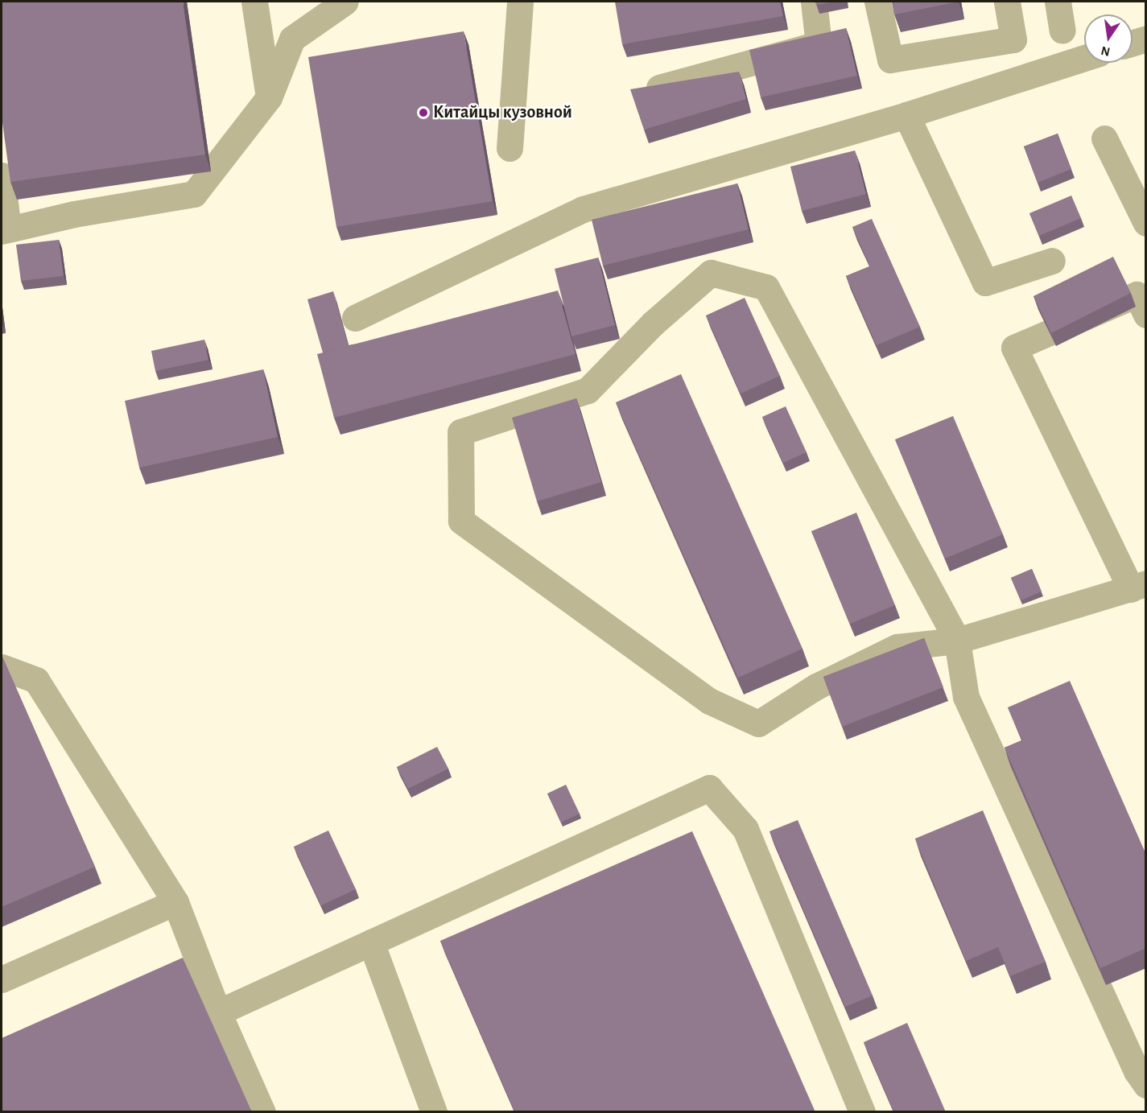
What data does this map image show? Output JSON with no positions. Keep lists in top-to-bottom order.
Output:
{
  "places": ["Китайцы кузовной"],
  "north": "bottom"
}
